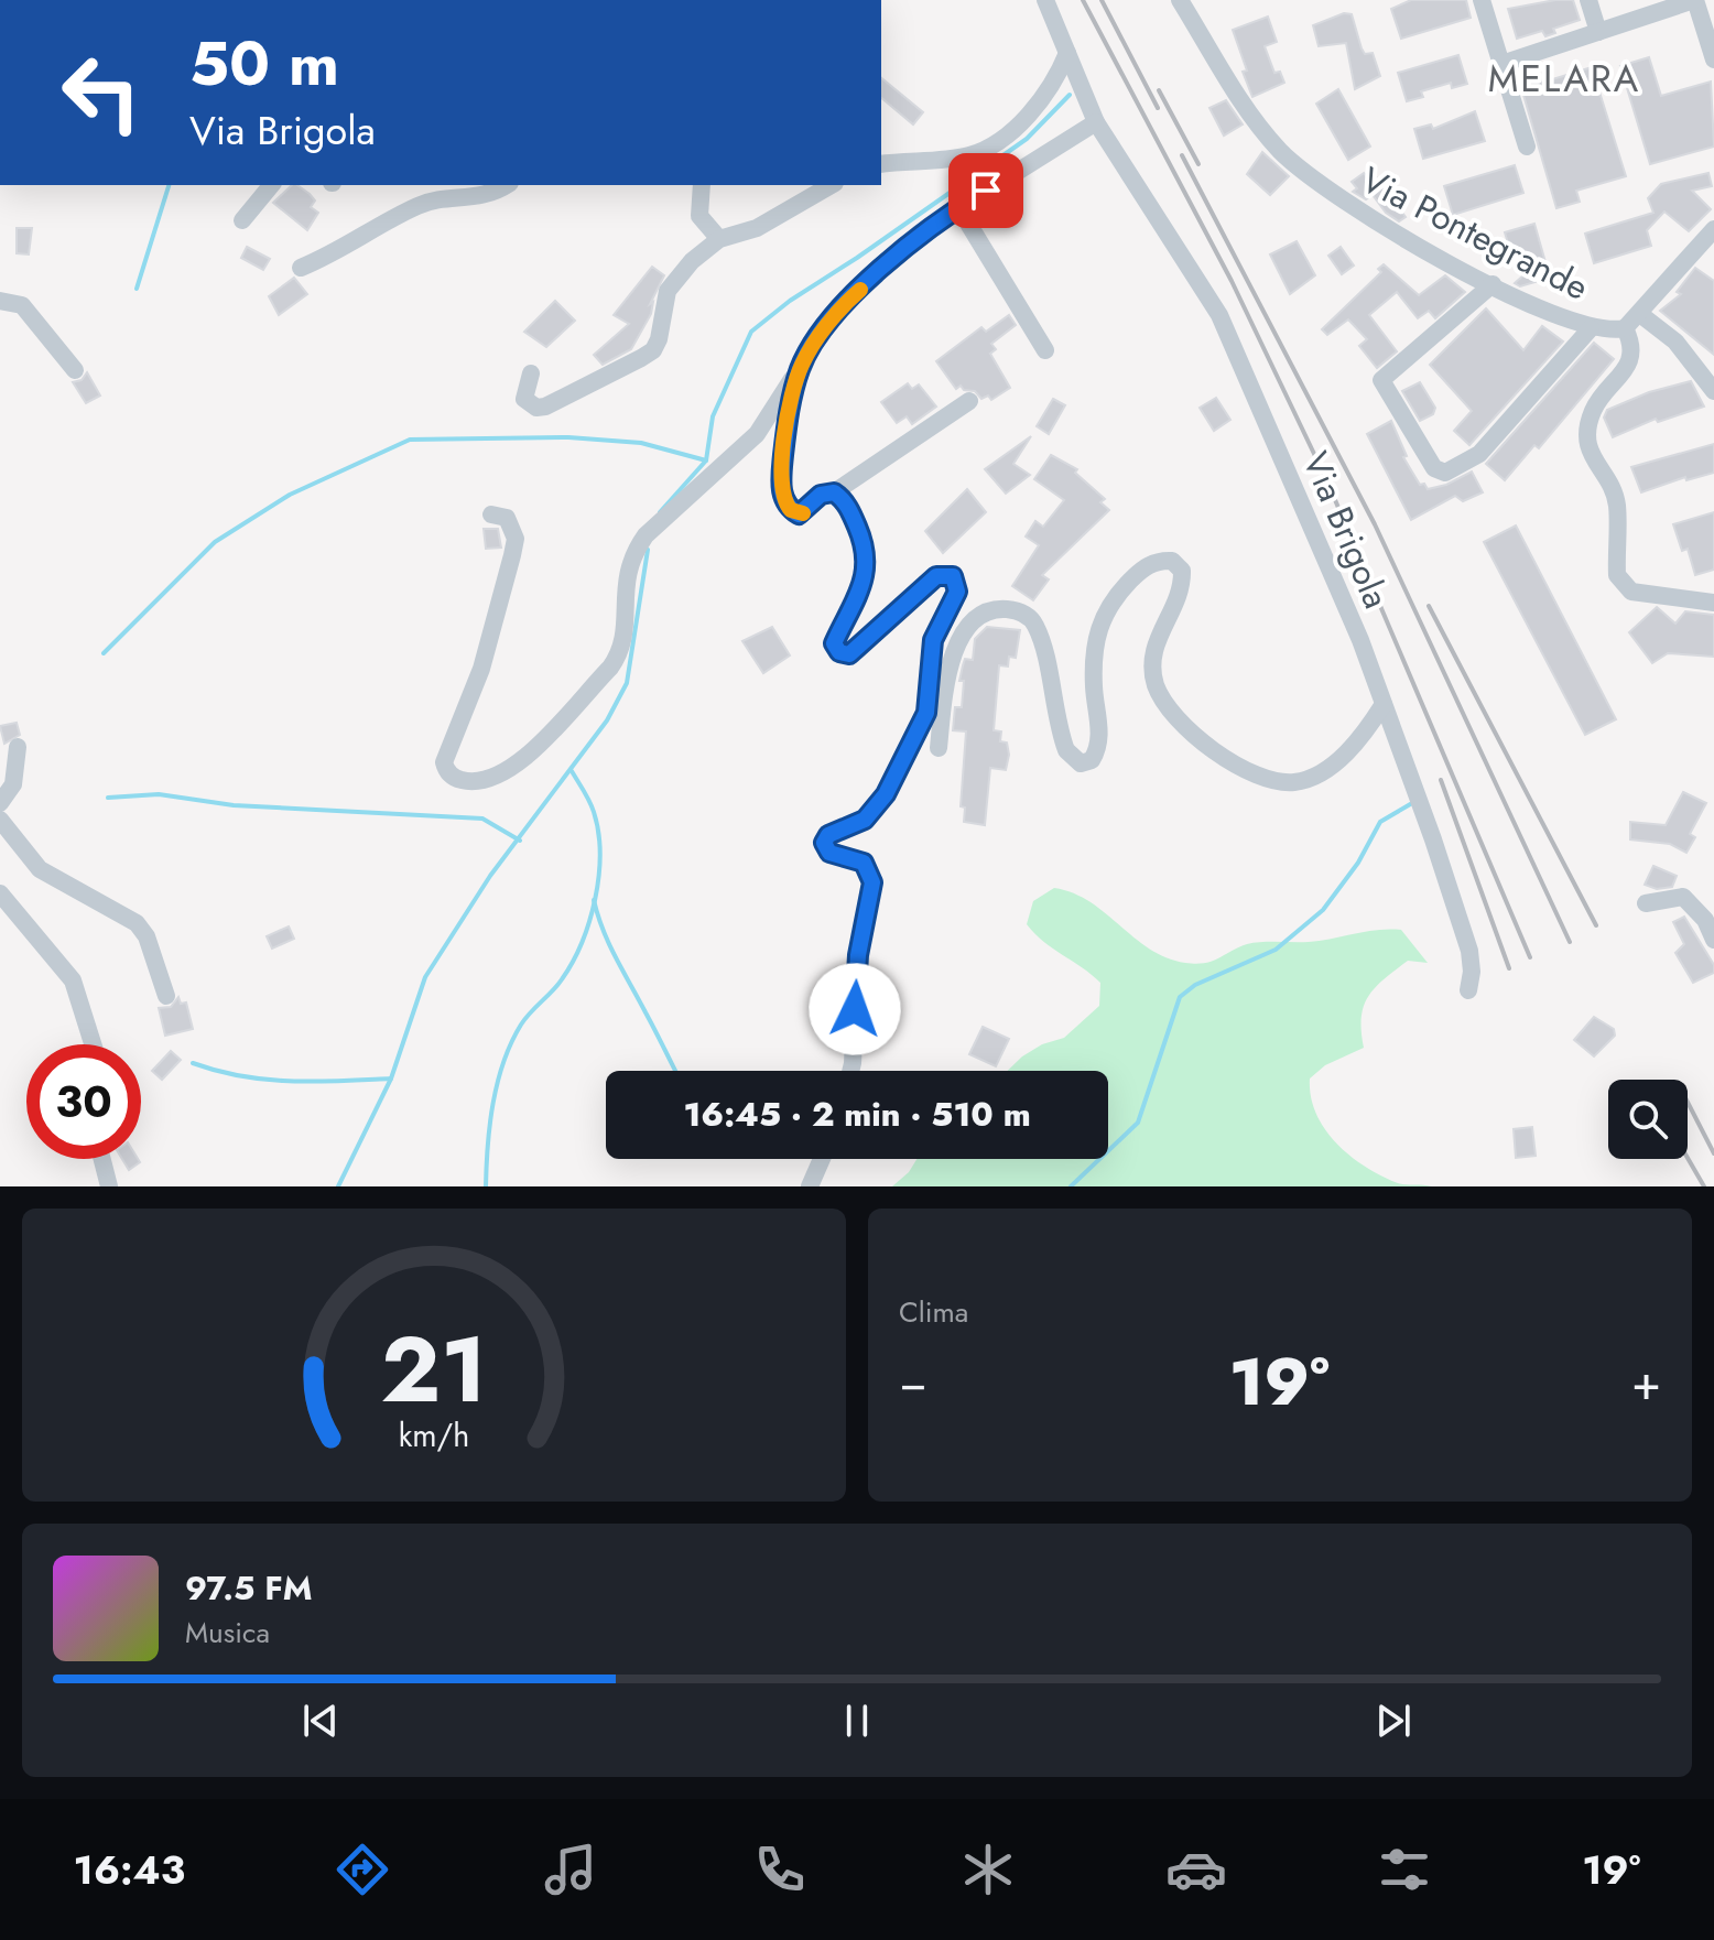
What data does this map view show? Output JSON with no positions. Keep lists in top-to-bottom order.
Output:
{
  "streets": {
    "street": ["Via Pontegrande", "Via Brigola"]
  },
  "districts": ["MELARA"],
  "page": {
    "turn": ["50 m", "Via Brigola"],
    "limit": "30",
    "trip": "16:45 · 2 min · 510 m",
    "tile": "Clima",
    "heat": ["−", "19°", "+"],
    "song": ["97.5 FM", "Musica"],
    "tabs": ["16:43", "19°"],
    "gauge": ["21", "km/h"]
  }
}
